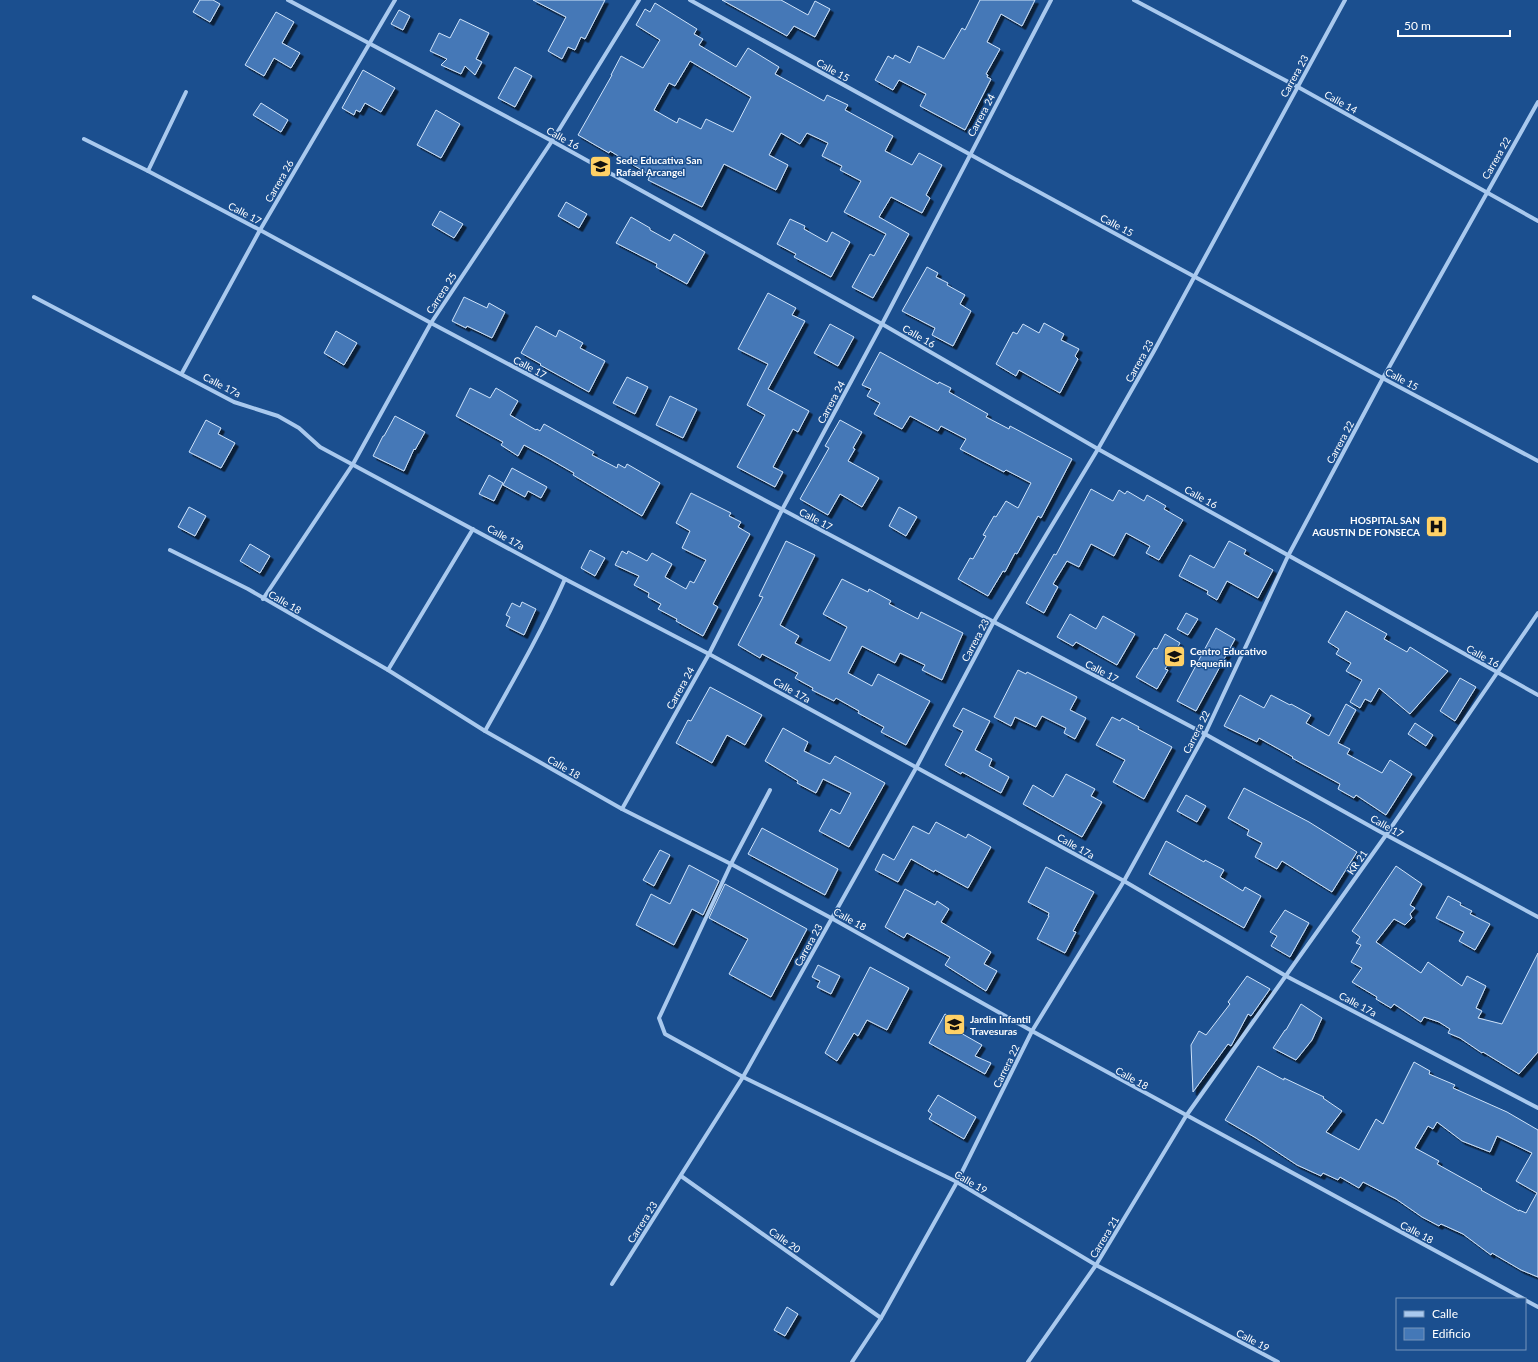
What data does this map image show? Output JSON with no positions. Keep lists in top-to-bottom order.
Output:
{
  "streets": {
    "street": [
      "Calle 15",
      "Carrera 23",
      "Calle 14",
      "Carrera 24",
      "Calle 16",
      "Carrera 22",
      "Carrera 26",
      "Calle 17",
      "Carrera 25",
      "Calle 17a",
      "Calle 18",
      "KR 21",
      "Calle 19",
      "Carrera 21",
      "Calle 20"
    ]
  },
  "crossings": [
    ["Calle 15", "Carrera 23"],
    ["Calle 15", "Carrera 24"],
    ["Calle 15", "Carrera 22"],
    ["Carrera 23", "Calle 14"],
    ["Carrera 23", "Calle 16"],
    ["Carrera 23", "Calle 17"],
    ["Carrera 23", "Calle 17a"],
    ["Carrera 23", "Calle 18"],
    ["Carrera 23", "Calle 19"],
    ["Carrera 23", "Calle 20"],
    ["Calle 14", "Carrera 22"],
    ["Carrera 24", "Calle 16"],
    ["Carrera 24", "Calle 17"],
    ["Carrera 24", "Calle 17a"],
    ["Carrera 24", "Calle 18"],
    ["Calle 16", "Carrera 22"],
    ["Calle 16", "Carrera 26"],
    ["Calle 16", "Carrera 25"],
    ["Calle 16", "KR 21"],
    ["Carrera 22", "Calle 17"],
    ["Carrera 22", "Calle 17a"],
    ["Carrera 22", "Calle 18"],
    ["Carrera 22", "Calle 19"],
    ["Carrera 22", "Calle 20"],
    ["Carrera 26", "Calle 17"],
    ["Carrera 26", "Calle 17a"],
    ["Calle 17", "Carrera 25"],
    ["Calle 17", "KR 21"],
    ["Carrera 25", "Calle 17a"],
    ["Carrera 25", "Calle 18"],
    ["Calle 17a", "KR 21"],
    ["Calle 18", "KR 21"],
    ["Calle 18", "Calle 19"],
    ["Calle 18", "Carrera 21"],
    ["KR 21", "Carrera 21"],
    ["Calle 19", "Carrera 21"]
  ],
  "places": {
    "school or university": ["Sede Educativa San Rafael Arcangel", "Centro Educativo Pequeñin", "Jardin Infantil Travesuras"],
    "hospital": ["HOSPITAL SAN AGUSTIN DE FONSECA"]
  },
  "legend": ["Calle", "Edificio"],
  "scale_bar": "50 m"
}
